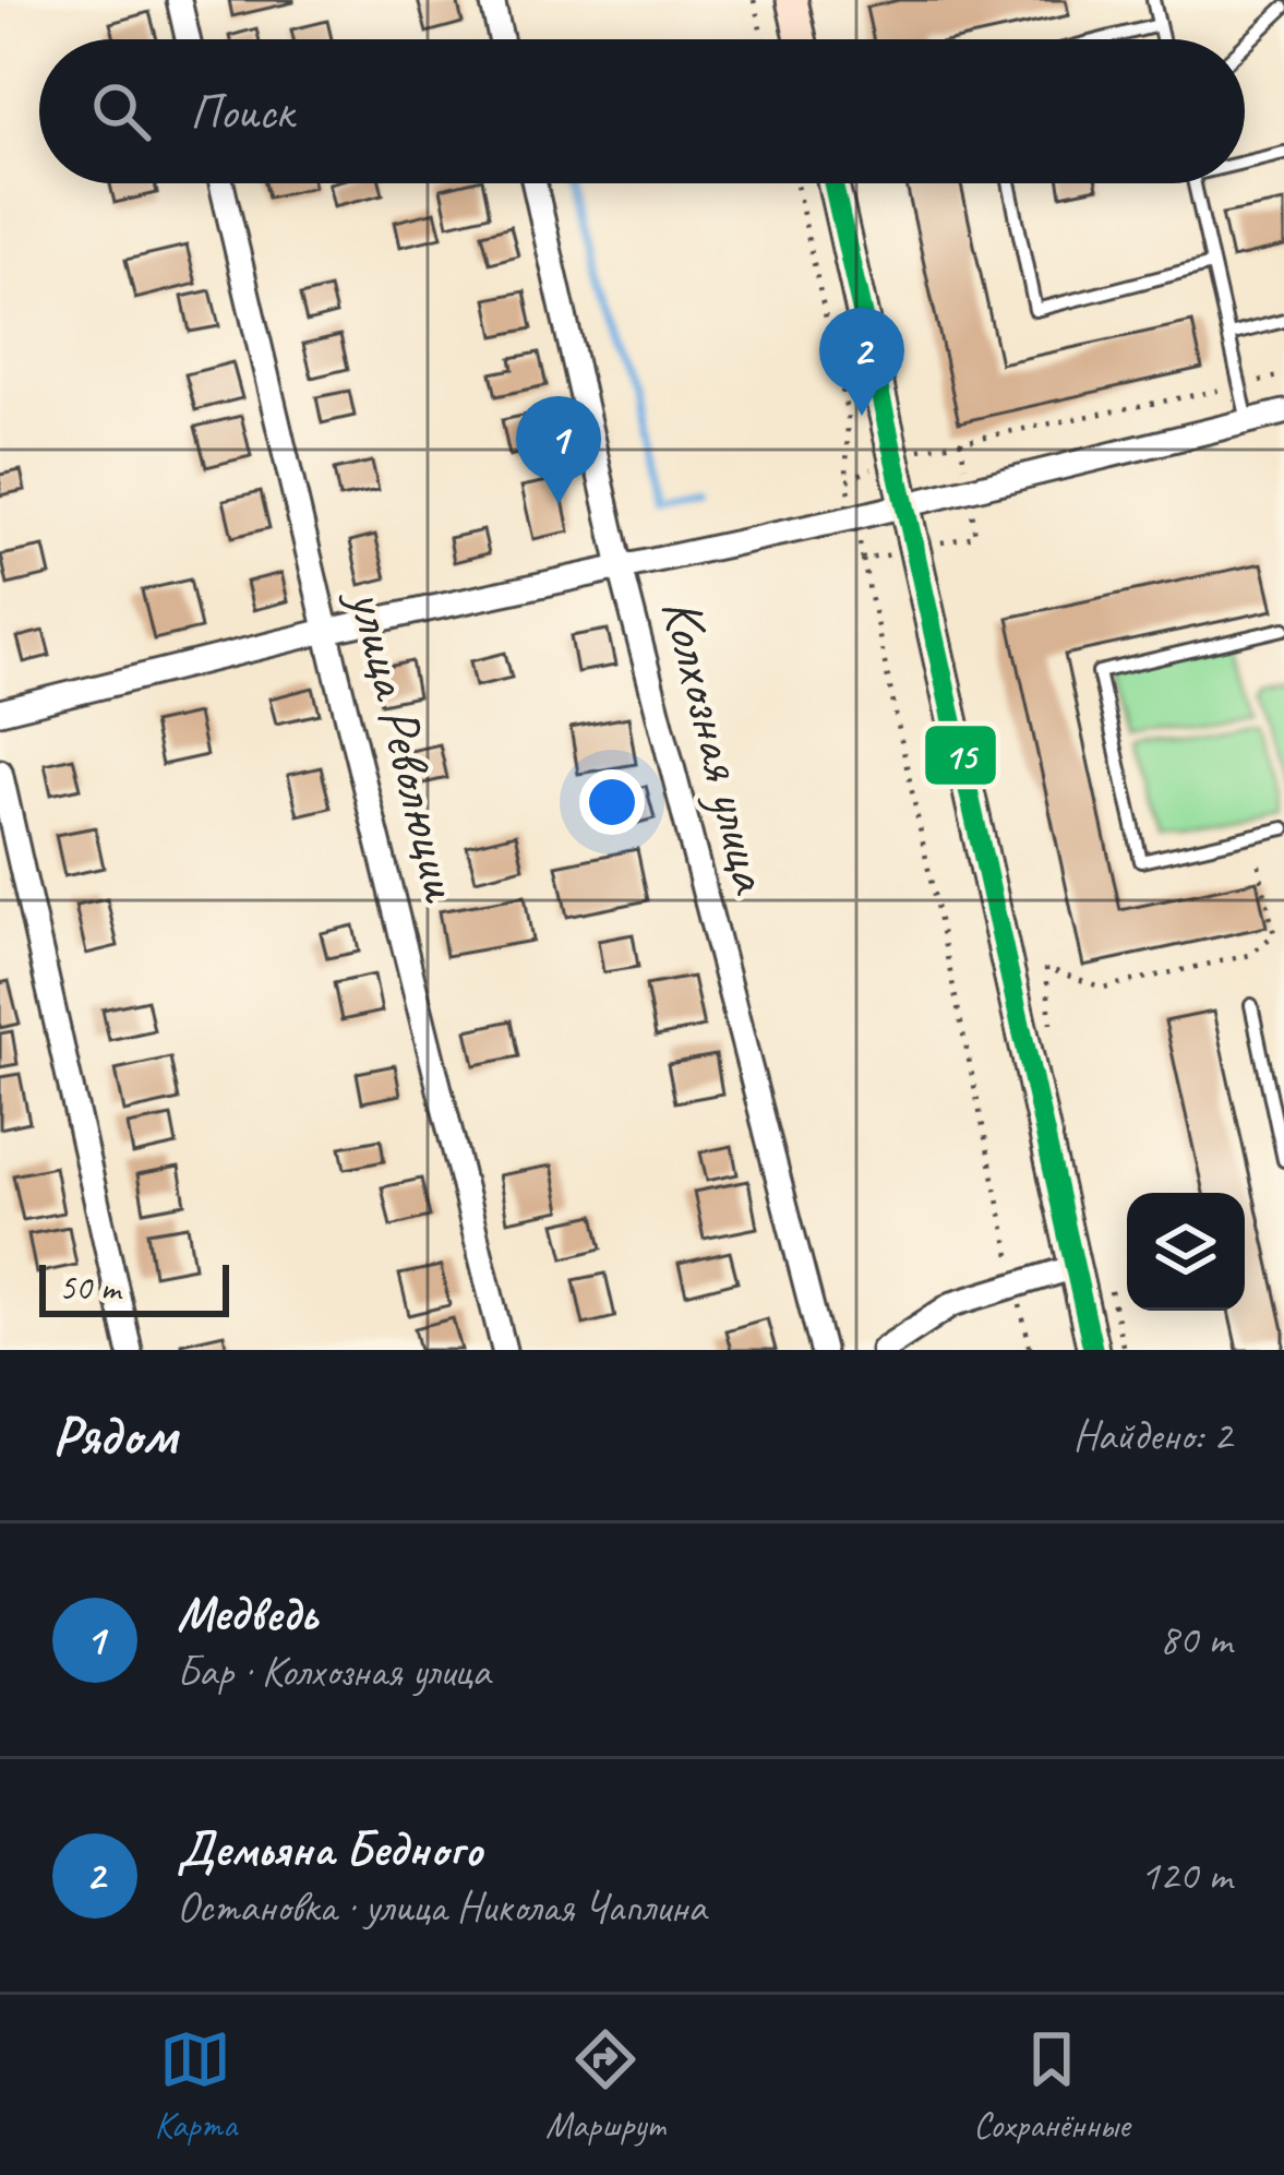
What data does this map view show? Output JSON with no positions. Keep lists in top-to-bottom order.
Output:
{
  "streets": {
    "street": ["улица Революции", "Колхозная улица"]
  },
  "lines": ["transit line 15"],
  "scale_bar": "50 m",
  "page": {
    "search": "Поиск",
    "pins": ["2", "1"],
    "scale": "50 m",
    "heading": ["Рядом", "Найдено: 2"],
    "list": [
      {
        "mark": "1",
        "name": "Медведь",
        "note": "Бар · Колхозная улица",
        "value": "80 m"
      },
      {
        "mark": "2",
        "name": "Демьяна Бедного",
        "note": "Остановка · улица Николая Чаплина",
        "value": "120 m"
      }
    ],
    "nav": ["Карта", "Маршрут", "Сохранённые"]
  }
}
